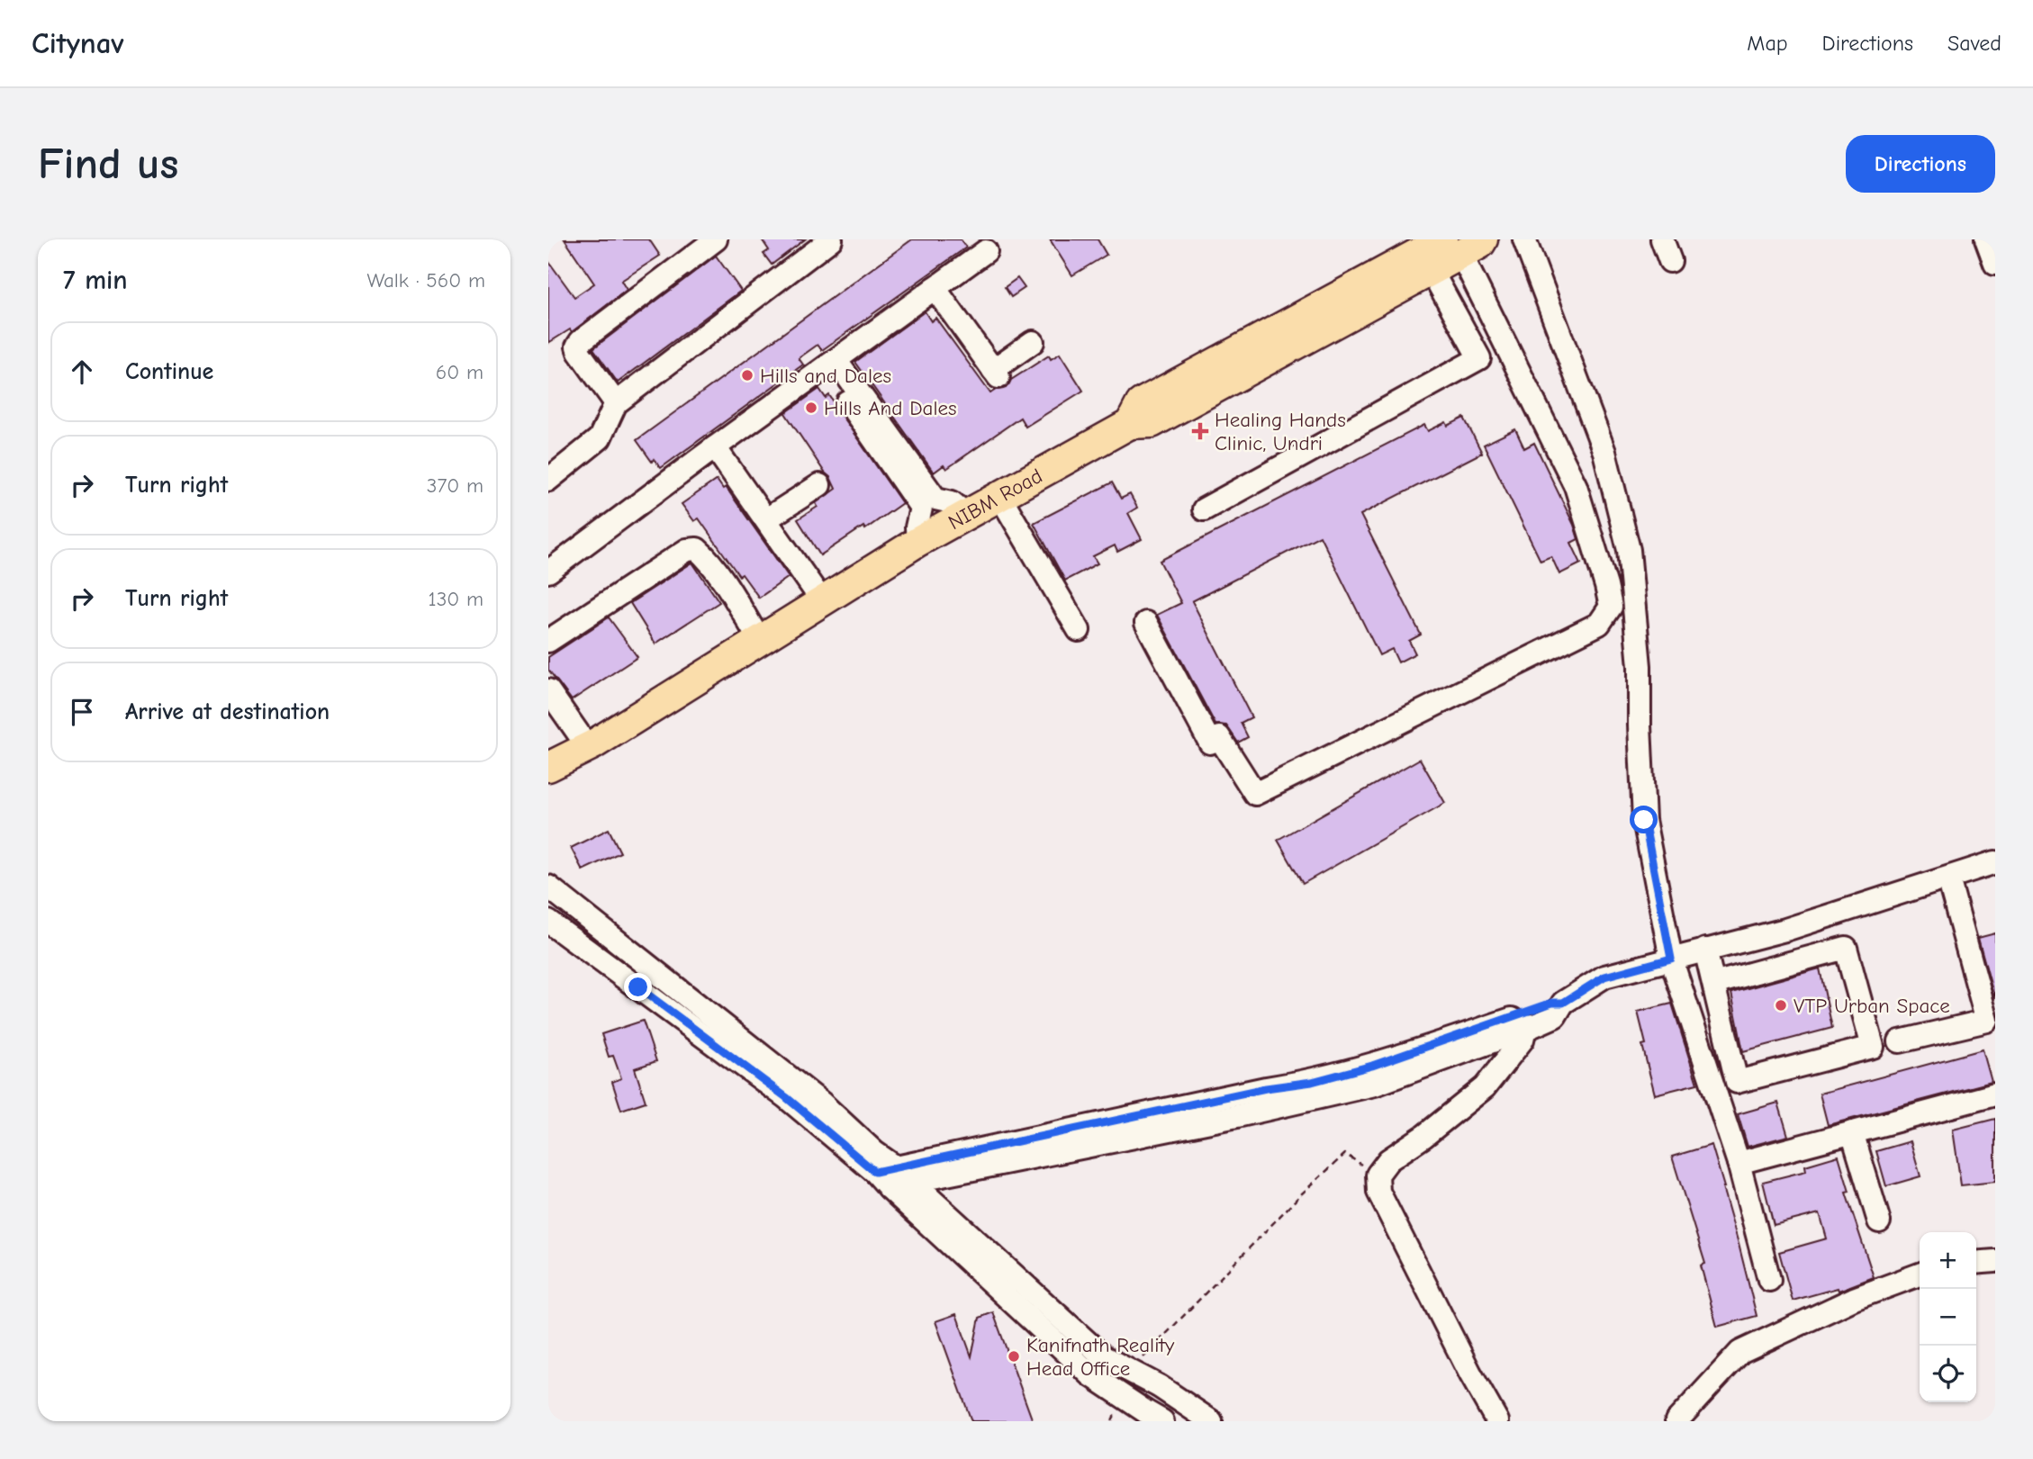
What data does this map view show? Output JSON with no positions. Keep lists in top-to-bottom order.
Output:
{
  "streets": {
    "main road": ["NIBM Road"]
  },
  "places": {
    "other": [
      "Hills and Dales",
      "Hills And Dales",
      "VTP Urban Space",
      "Kanifnath Reality Head Office"
    ],
    "health": ["Healing Hands Clinic, Undri"]
  },
  "page": {
    "header": "Citynav",
    "nav": ["Map", "Directions", "Saved"],
    "buttons": "Directions",
    "title": "Find us",
    "heading": ["7 min", "Walk · 560 m"],
    "list": [
      ["Continue", "60 m"],
      ["Turn right", "370 m"],
      ["Turn right", "130 m"],
      "Arrive at destination"
    ],
    "map_buttons": ["+", "−"]
  }
}
